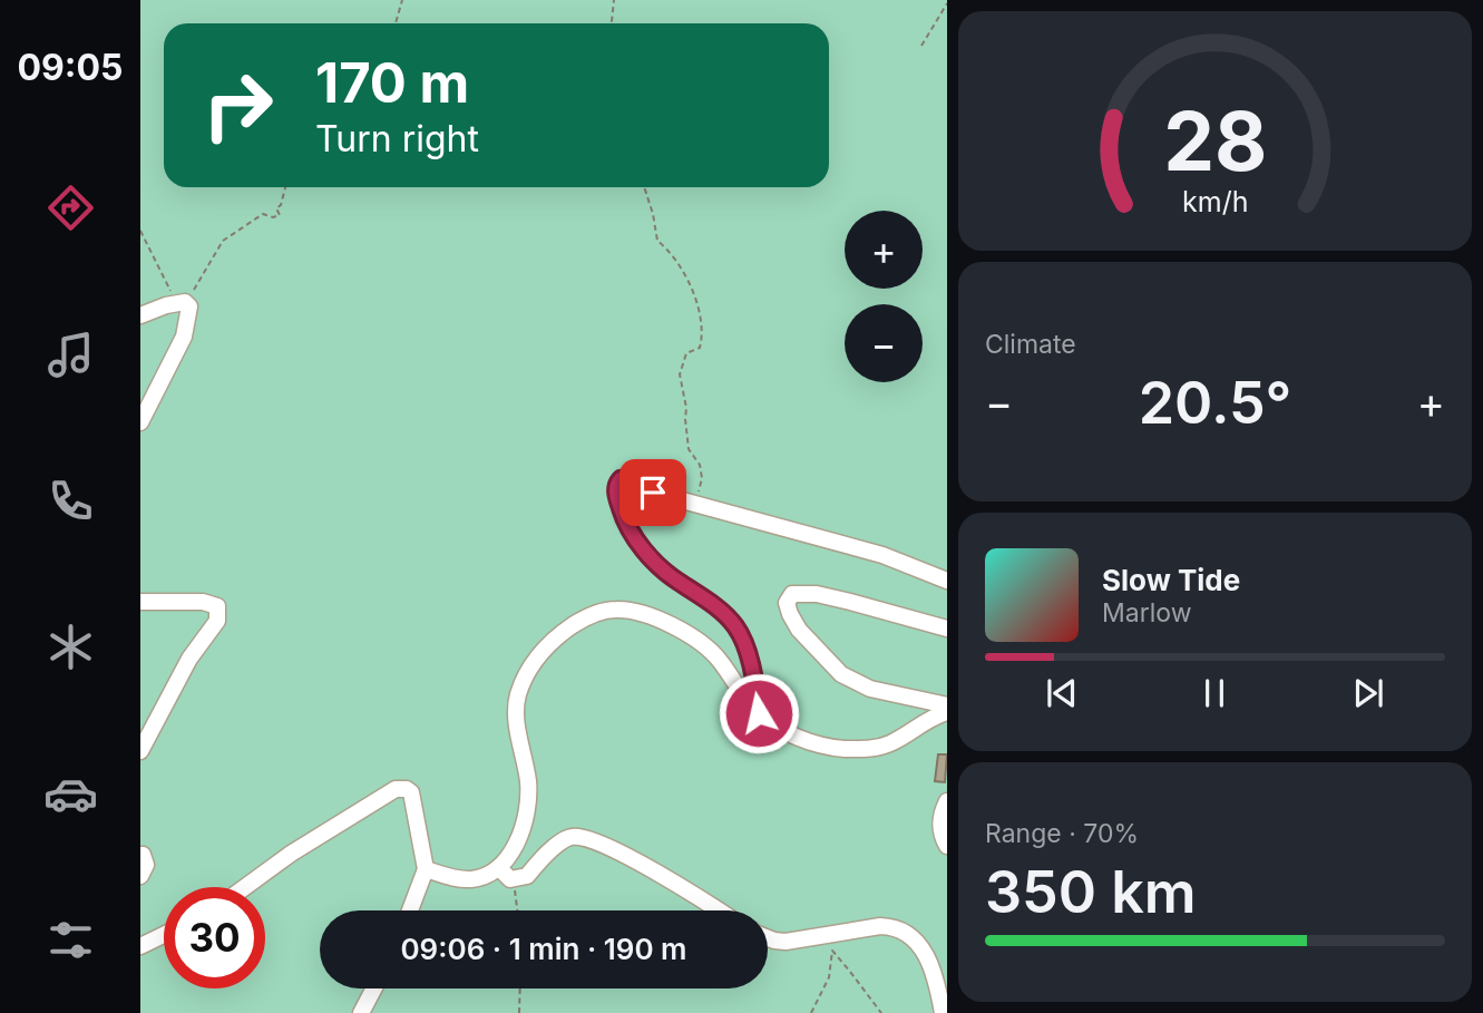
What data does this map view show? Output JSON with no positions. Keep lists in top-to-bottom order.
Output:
{
  "page": {
    "tabs": "09:05",
    "turn": ["170 m", "Turn right"],
    "map_buttons": ["+", "−"],
    "tile": [
      "Climate",
      ["Range · 70%", "350 km"]
    ],
    "heat": ["−", "20.5°", "+"],
    "song": ["Slow Tide", "Marlow"],
    "limit": "30",
    "trip": "09:06 · 1 min · 190 m",
    "gauge": ["28", "km/h"]
  }
}
